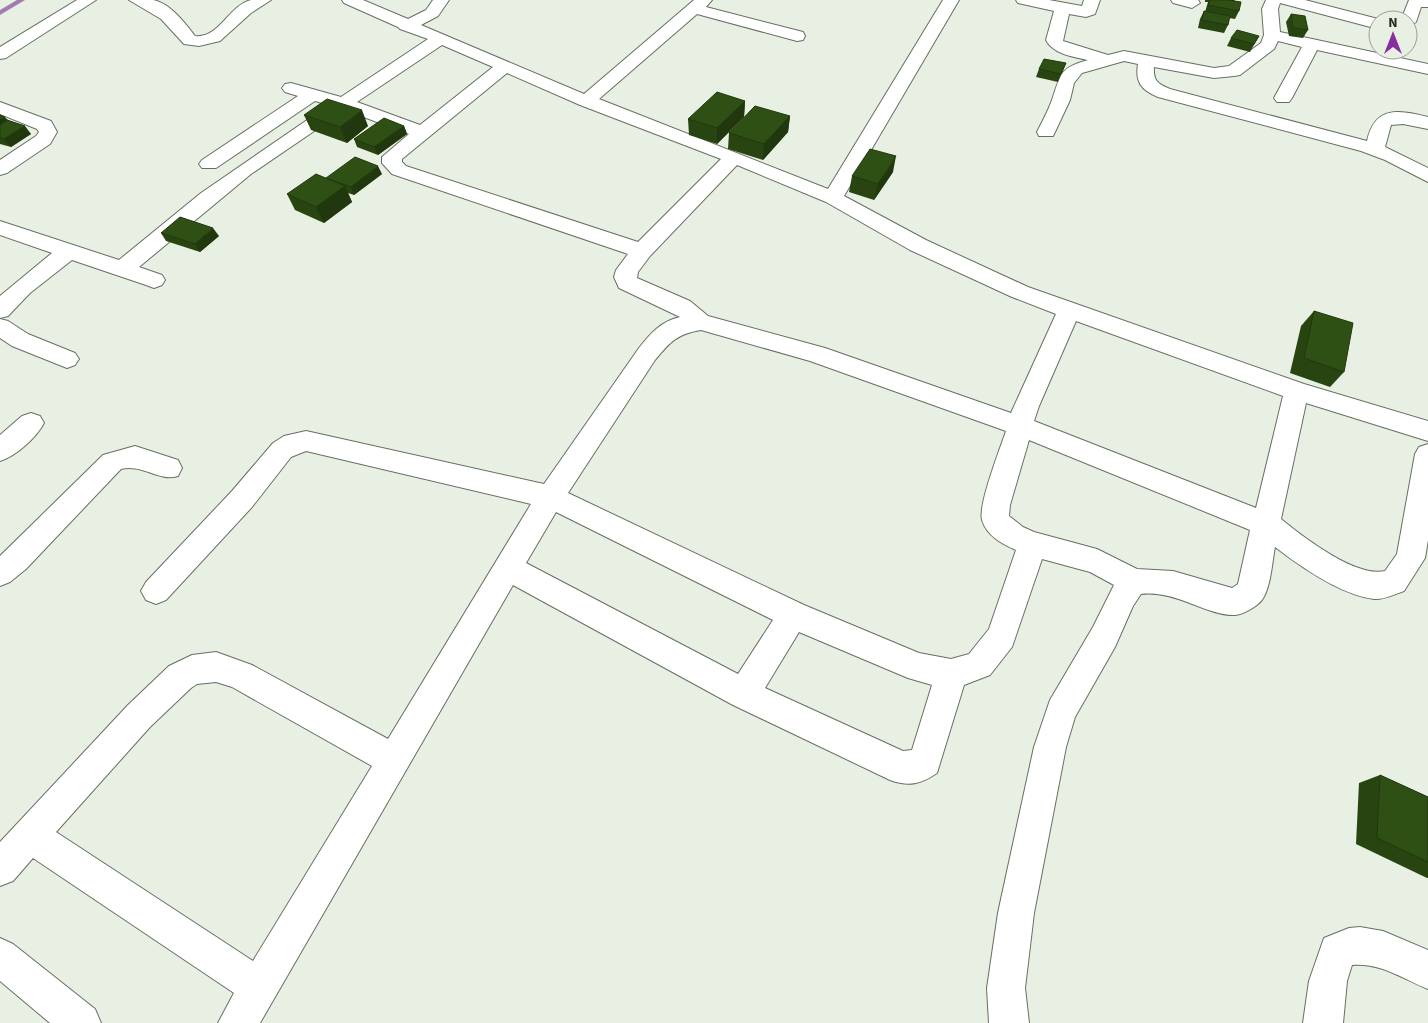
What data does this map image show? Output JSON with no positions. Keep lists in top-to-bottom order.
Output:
{
  "north": "top"
}
